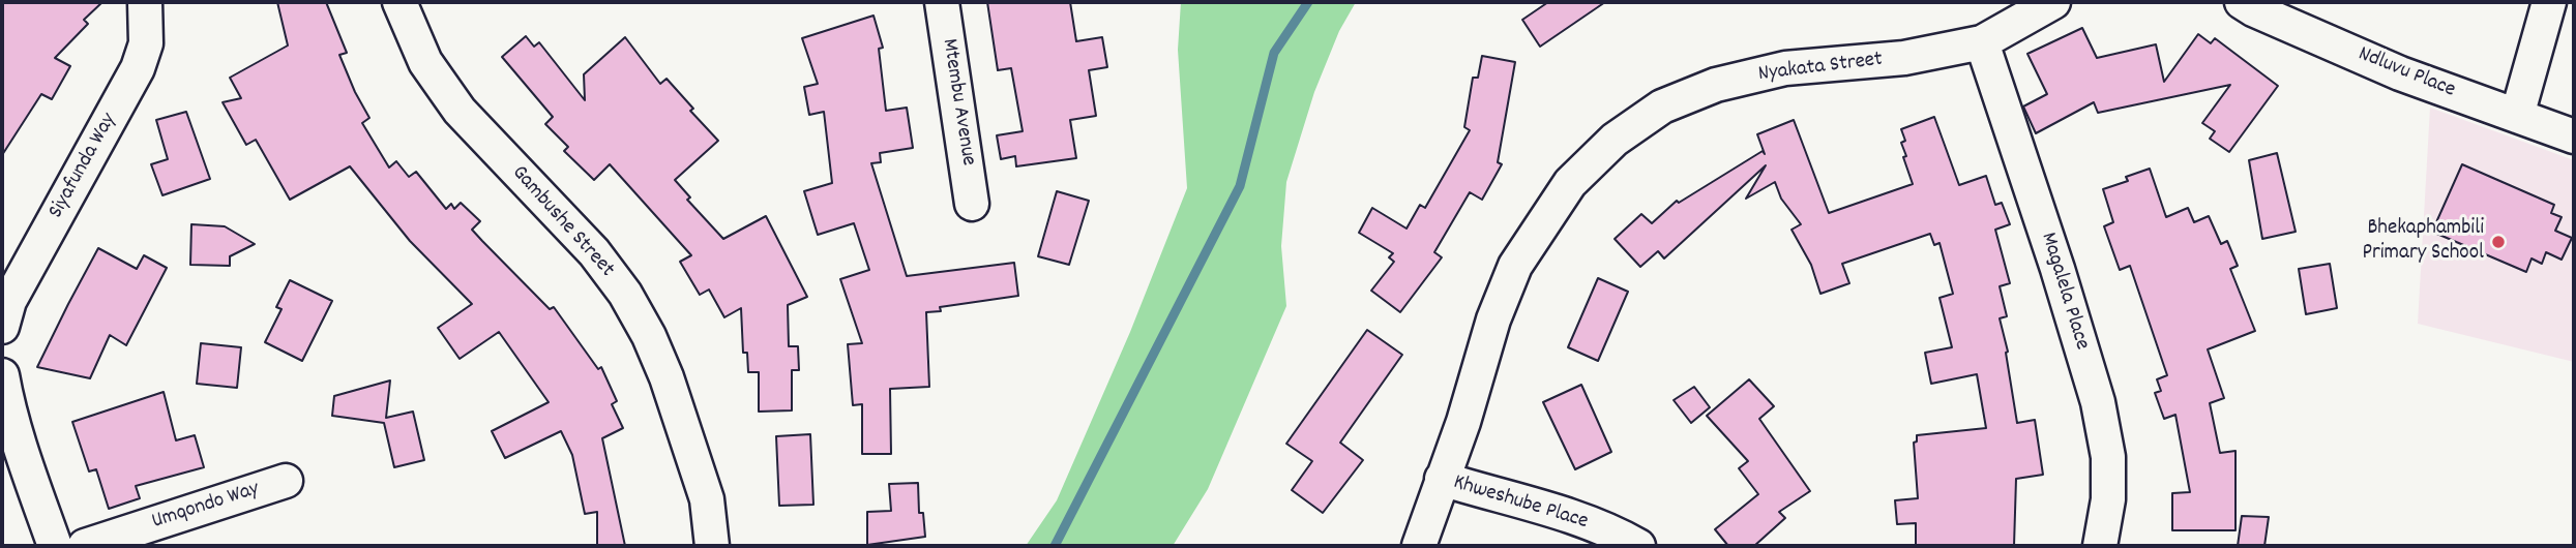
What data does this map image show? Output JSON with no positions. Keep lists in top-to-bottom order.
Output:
{
  "streets": {
    "street": [
      "Nyakata Street",
      "Ndluvu Place",
      "Mtembu Avenue",
      "Siyafunda Way",
      "Gambushe Street",
      "Magalela Place",
      "Khweshube Place",
      "Umqondo Way"
    ]
  },
  "crossings": [
    ["Nyakata Street", "Magalela Place"],
    ["Nyakata Street", "Khweshube Place"]
  ],
  "places": ["Bhekaphambili Primary School"]
}
